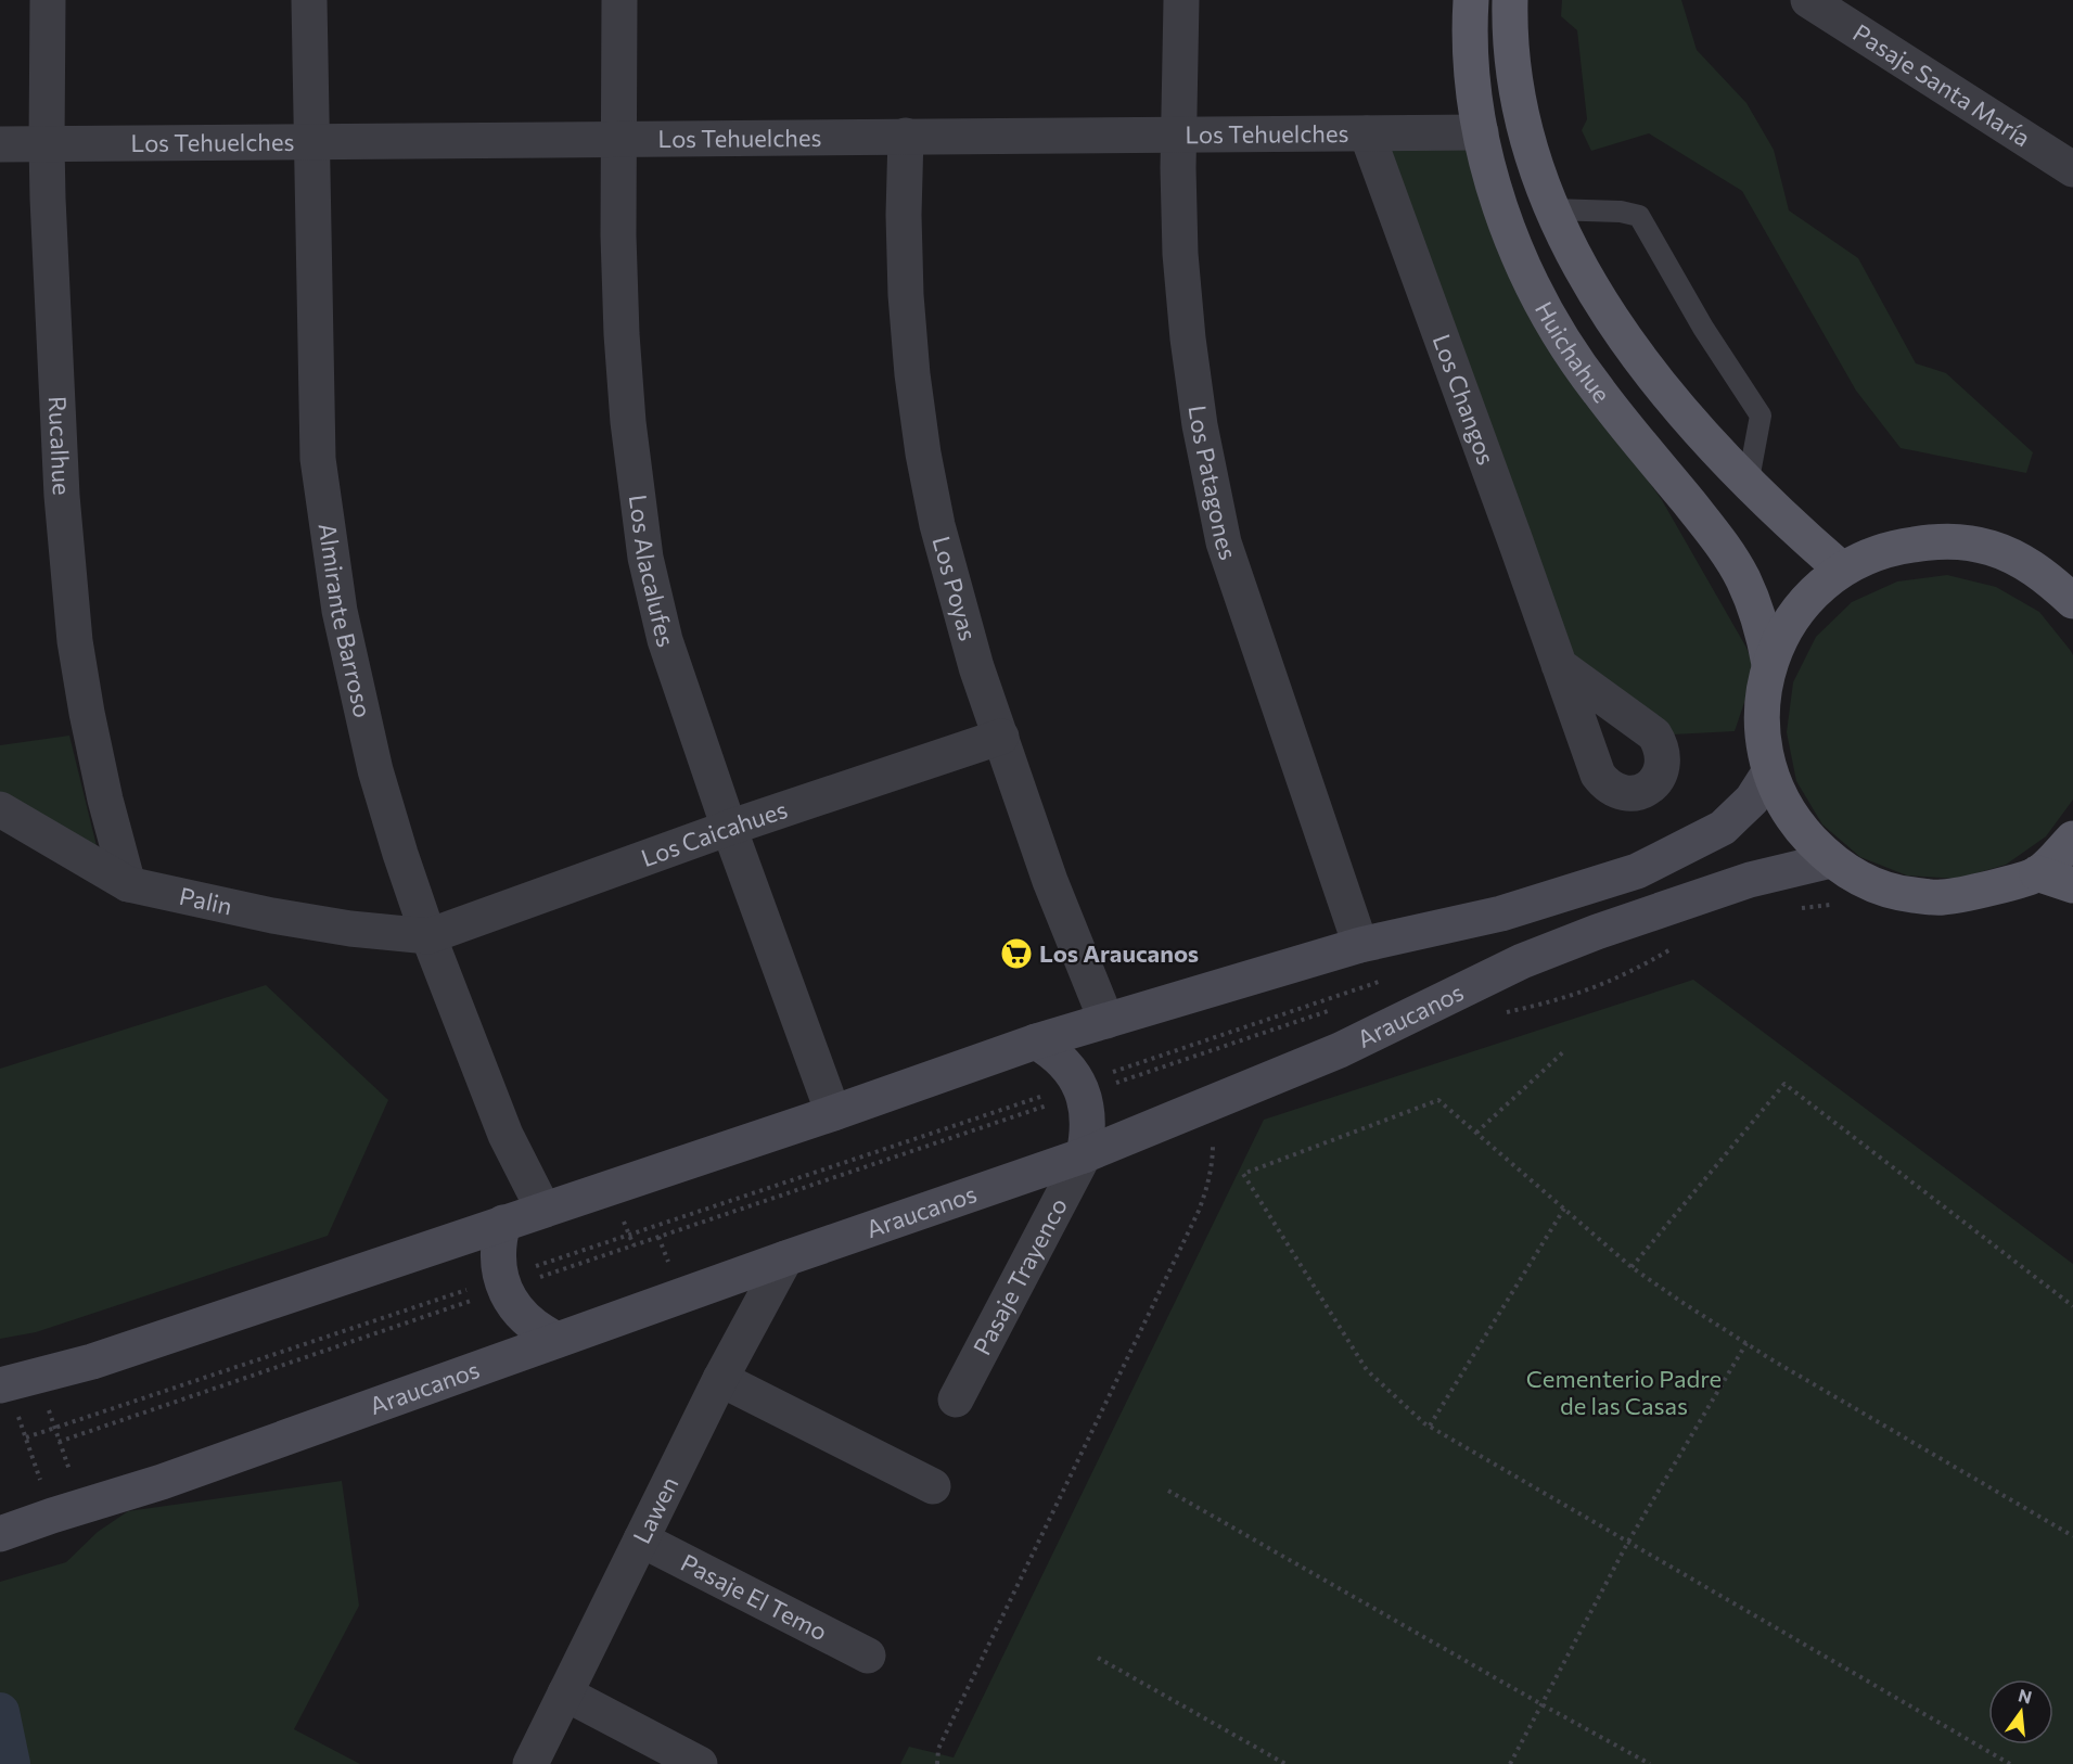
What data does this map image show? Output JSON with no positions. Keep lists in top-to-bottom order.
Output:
{
  "streets": {
    "main road": ["Huichahue", "Araucanos"],
    "street": [
      "Pasaje Santa María",
      "Los Tehuelches",
      "Los Changos",
      "Rucalhue",
      "Los Patagones",
      "Los Alacalufes",
      "Los Poyas",
      "Almirante Barroso",
      "Los Caicahues",
      "Palin",
      "Pasaje Trayenco",
      "Lawen",
      "Pasaje El Temo"
    ]
  },
  "crossings": [
    ["Los Tehuelches", "Huichahue"],
    ["Los Tehuelches", "Los Changos"],
    ["Los Tehuelches", "Rucalhue"],
    ["Los Tehuelches", "Los Patagones"],
    ["Los Tehuelches", "Los Alacalufes"],
    ["Los Tehuelches", "Los Poyas"],
    ["Los Tehuelches", "Almirante Barroso"],
    ["Rucalhue", "Palin"],
    ["Los Alacalufes", "Los Caicahues"],
    ["Los Poyas", "Los Caicahues"],
    ["Almirante Barroso", "Los Caicahues"],
    ["Almirante Barroso", "Palin"],
    ["Los Caicahues", "Palin"],
    ["Araucanos", "Pasaje Trayenco"],
    ["Araucanos", "Lawen"],
    ["Lawen", "Pasaje El Temo"]
  ],
  "parks": ["Cementerio Padre de las Casas"],
  "places": {
    "supermarket": ["Los Araucanos"]
  },
  "north": "top"
}
